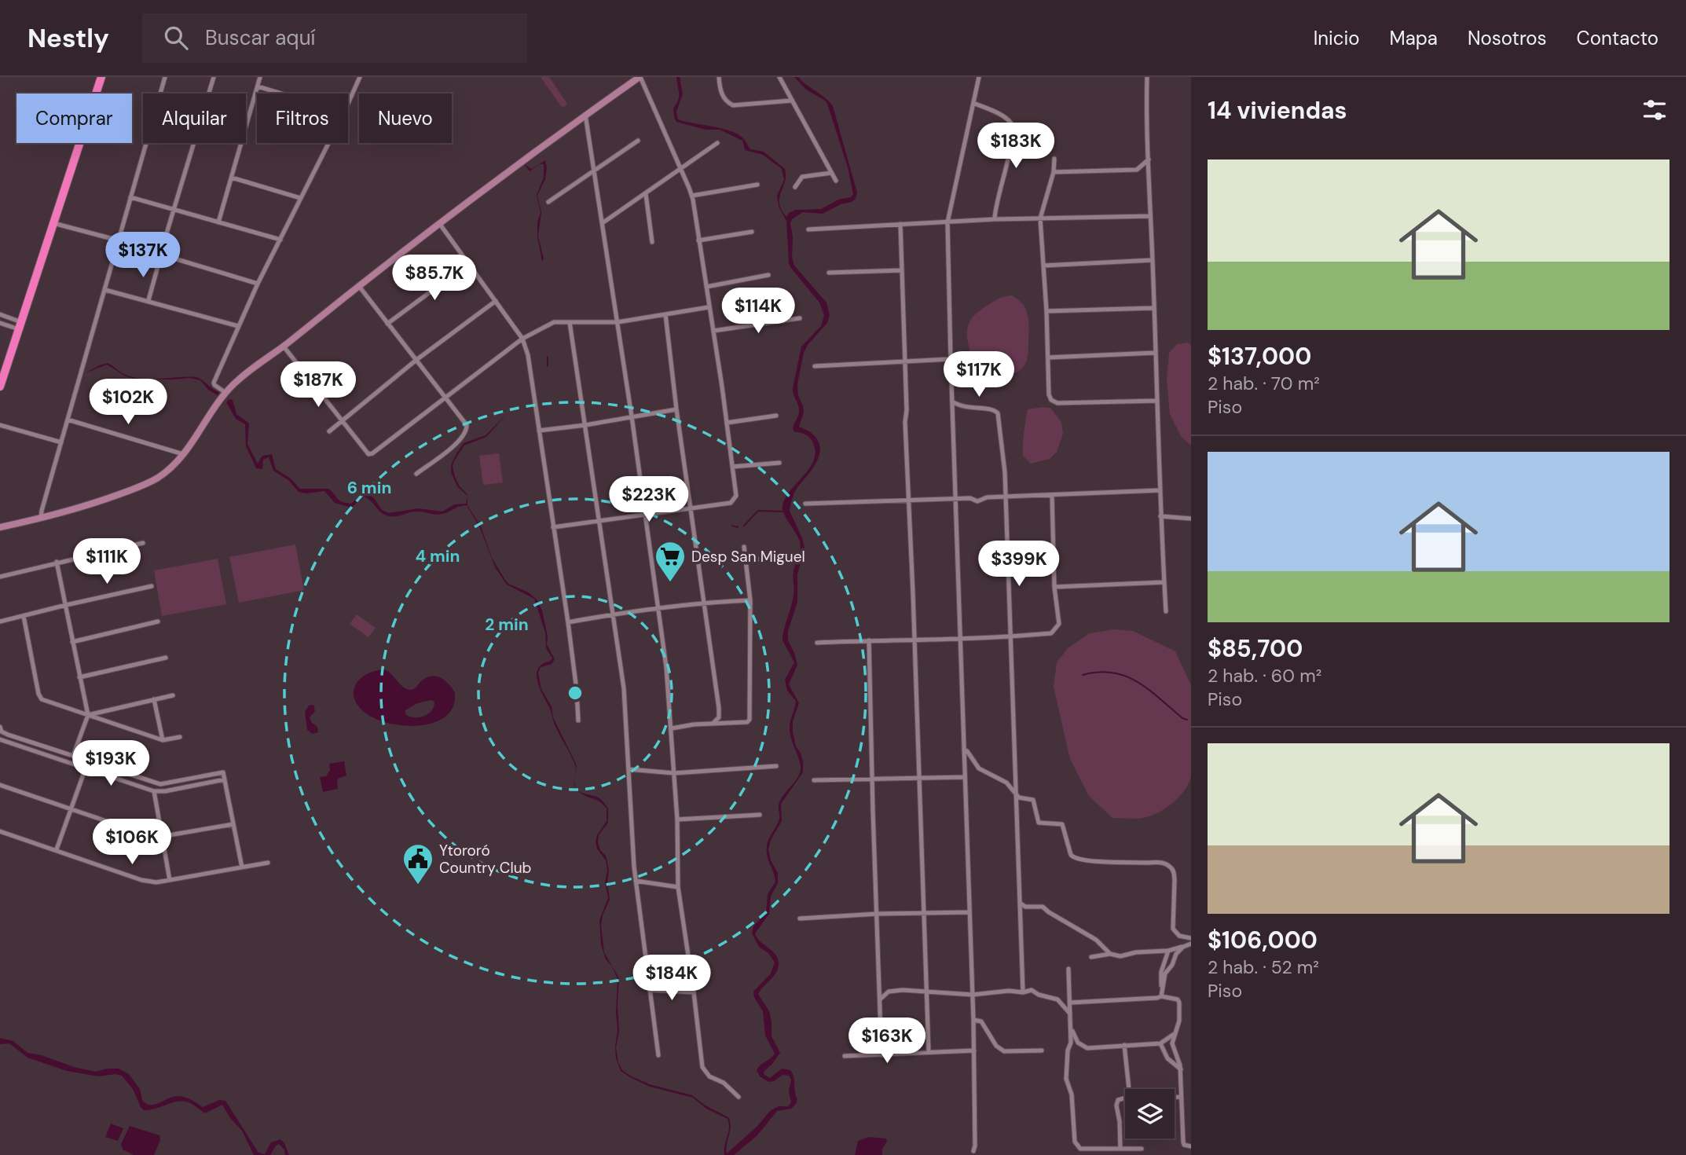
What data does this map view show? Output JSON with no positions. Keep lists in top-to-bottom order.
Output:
{
  "places": {
    "supermarket": ["Desp San Miguel"],
    "public building": ["Ytororó Country Club"]
  },
  "page": {
    "header": "Nestly",
    "search": "Buscar aquí",
    "nav": [
      "Inicio",
      "Mapa",
      "Nosotros",
      "Contacto"
    ],
    "heading": "14 viviendas",
    "chip": [
      "Comprar",
      "Alquilar",
      "Filtros",
      "Nuevo"
    ],
    "price": [
      "$183K",
      "$137K",
      "$85.7K",
      "$114K",
      "$117K",
      "$187K",
      "$102K",
      "$223K",
      "$111K",
      "$399K",
      "$193K",
      "$106K",
      "$184K",
      "$163K"
    ],
    "list": [
      {
        "name": "$137,000",
        "note": "2 hab. · 70 m² · Piso"
      },
      {
        "name": "$85,700",
        "note": "2 hab. · 60 m² · Piso"
      },
      {
        "name": "$106,000",
        "note": "2 hab. · 52 m² · Piso"
      }
    ]
  },
  "rings": ["6 min", "4 min", "2 min"]
}
